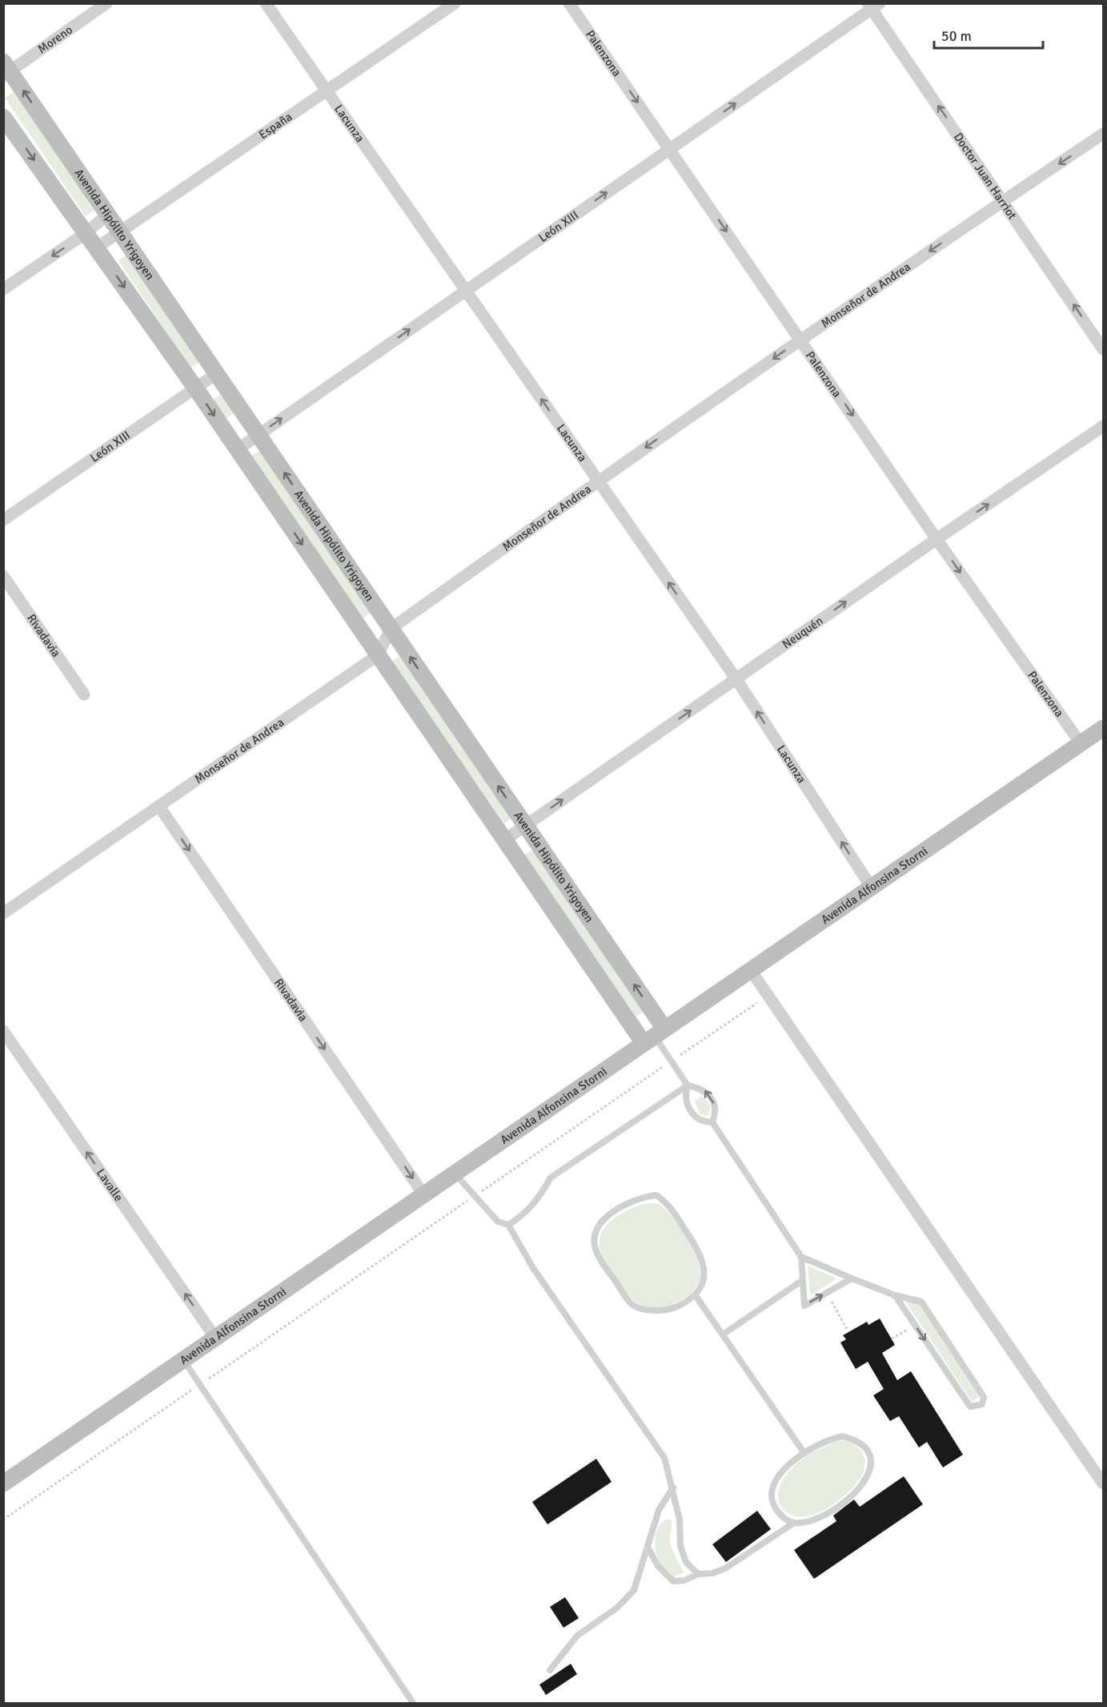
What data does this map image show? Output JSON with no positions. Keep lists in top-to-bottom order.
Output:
{
  "streets": {
    "main road": ["Avenida Hipólito Yrigoyen", "Avenida Alfonsina Storni"],
    "street": [
      "Moreno",
      "Palenzona",
      "Lacunza",
      "España",
      "Doctor Juan Harriot",
      "León XIII",
      "Monseñor de Andrea",
      "Neuquén",
      "Rivadavia",
      "Lavalle"
    ]
  },
  "crossings": [
    ["Moreno", "Avenida Hipólito Yrigoyen"],
    ["Palenzona", "León XIII"],
    ["Palenzona", "Monseñor de Andrea"],
    ["Palenzona", "Neuquén"],
    ["Palenzona", "Avenida Alfonsina Storni"],
    ["Lacunza", "España"],
    ["Lacunza", "León XIII"],
    ["Lacunza", "Monseñor de Andrea"],
    ["Lacunza", "Neuquén"],
    ["Lacunza", "Avenida Alfonsina Storni"],
    ["España", "Avenida Hipólito Yrigoyen"],
    ["Doctor Juan Harriot", "León XIII"],
    ["Doctor Juan Harriot", "Monseñor de Andrea"],
    ["Avenida Hipólito Yrigoyen", "León XIII"],
    ["Avenida Hipólito Yrigoyen", "Monseñor de Andrea"],
    ["Avenida Hipólito Yrigoyen", "Neuquén"],
    ["Avenida Hipólito Yrigoyen", "Avenida Alfonsina Storni"],
    ["Monseñor de Andrea", "Rivadavia"],
    ["Rivadavia", "Avenida Alfonsina Storni"],
    ["Avenida Alfonsina Storni", "Lavalle"]
  ],
  "one_way": [
    "Palenzona",
    "Lacunza",
    "Doctor Juan Harriot",
    "León XIII",
    "Monseñor de Andrea",
    "Neuquén",
    "Rivadavia",
    "Lavalle"
  ],
  "scale_bar": "50 m"
}
